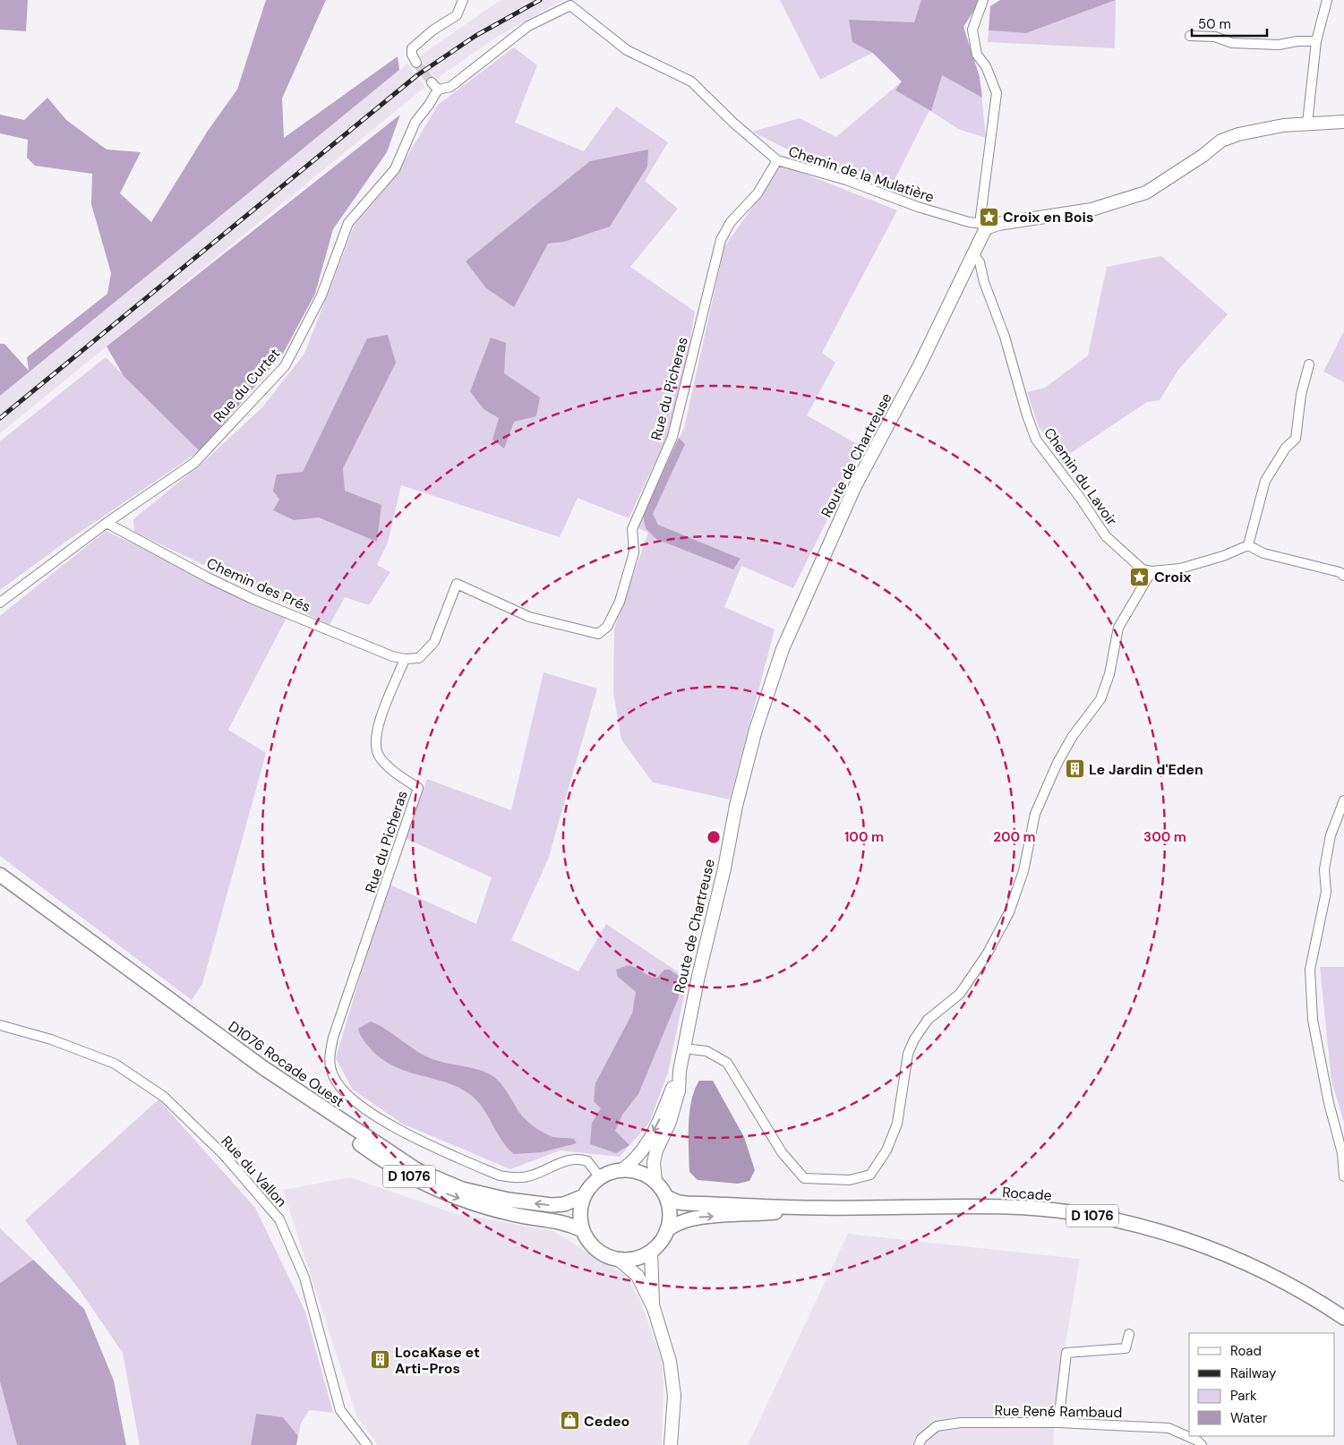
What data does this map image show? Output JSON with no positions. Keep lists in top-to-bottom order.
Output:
{
  "streets": {
    "main road": [
      "Route de Chartreuse",
      "D1076 Rocade Ouest",
      "D 1076",
      "Rocade"
    ],
    "street": [
      "Chemin de la Mulatière",
      "Rue du Curtet",
      "Rue du Picheras",
      "Chemin du Lavoir",
      "Chemin des Prés",
      "Rue du Vallon",
      "Rue René Rambaud"
    ]
  },
  "crossings": [
    ["Chemin de la Mulatière", "Rue du Curtet"],
    ["Chemin de la Mulatière", "Rue du Picheras"],
    ["Chemin de la Mulatière", "Route de Chartreuse"],
    ["Rue du Curtet", "Chemin des Prés"],
    ["Rue du Picheras", "Route de Chartreuse"],
    ["Rue du Picheras", "Chemin des Prés"],
    ["Rue du Picheras", "D1076 Rocade Ouest"],
    ["Rue du Picheras", "D 1076"],
    ["Rue du Picheras", "Rocade"],
    ["Route de Chartreuse", "Chemin du Lavoir"],
    ["Route de Chartreuse", "D1076 Rocade Ouest"],
    ["Route de Chartreuse", "D 1076"],
    ["Route de Chartreuse", "Rocade"],
    ["D1076 Rocade Ouest", "D 1076"],
    ["D1076 Rocade Ouest", "Rocade"],
    ["D 1076", "Rocade"]
  ],
  "places": {
    "place": ["Croix en Bois", "Croix"],
    "building": ["Le Jardin d'Eden", "LocaKase et Arti-Pros"],
    "shop": ["Cedeo"]
  },
  "legend": [
    "Road",
    "Railway",
    "Park",
    "Water"
  ],
  "scale_bar": "50 m",
  "rings": ["100 m", "200 m", "300 m"]
}
